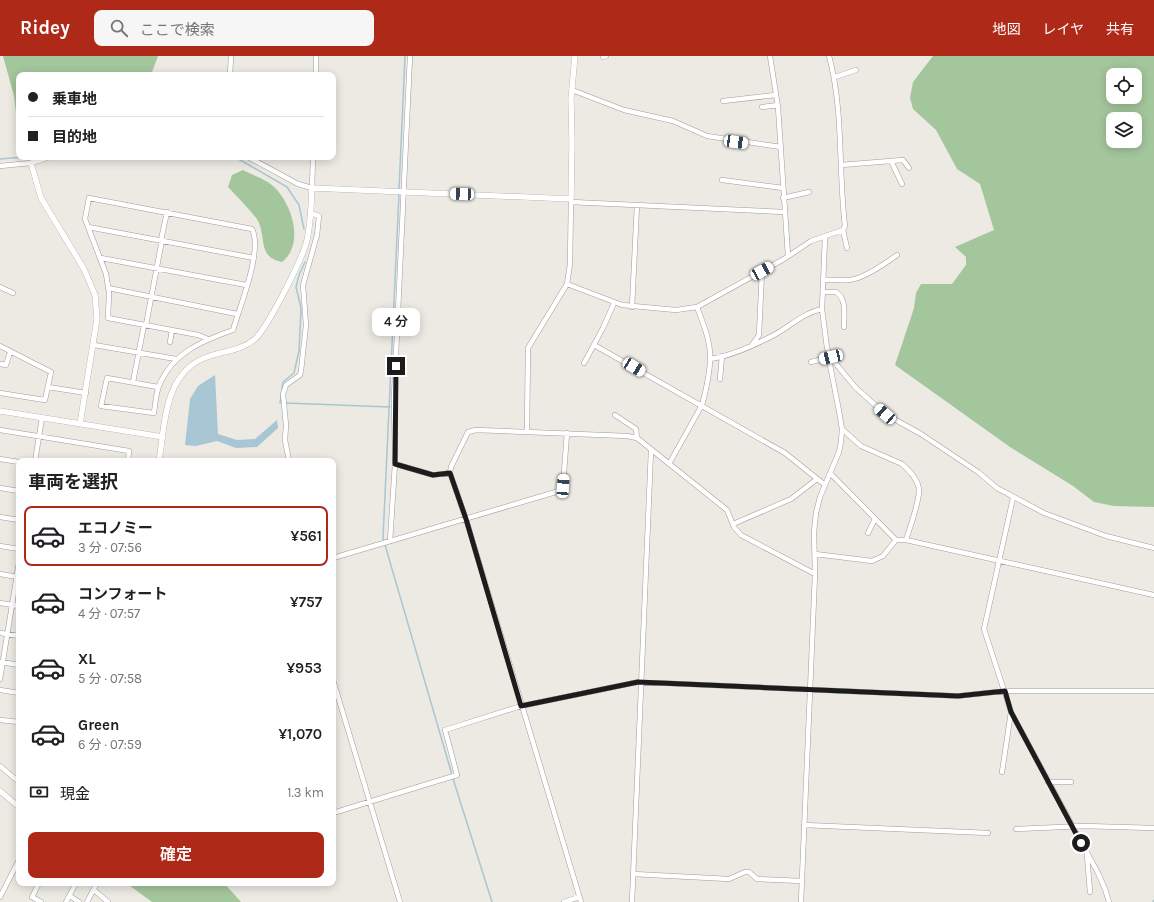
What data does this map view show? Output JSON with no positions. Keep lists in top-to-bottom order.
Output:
{
  "page": {
    "header": "Ridey",
    "search": "ここで検索",
    "nav": ["地図", "レイヤ", "共有"],
    "banner": ["乗車地", "目的地"],
    "bubble": "4 分",
    "heading": "車両を選択",
    "list": [
      {
        "name": "エコノミー",
        "note": "3 分 · 07:56",
        "value": "¥561"
      },
      {
        "name": "コンフォート",
        "note": "4 分 · 07:57",
        "value": "¥757"
      },
      {
        "name": "XL",
        "note": "5 分 · 07:58",
        "value": "¥953"
      },
      {
        "name": "Green",
        "note": "6 分 · 07:59",
        "value": "¥1,070"
      }
    ],
    "pay": ["現金", "1.3 km"],
    "buttons": "確定"
  }
}
